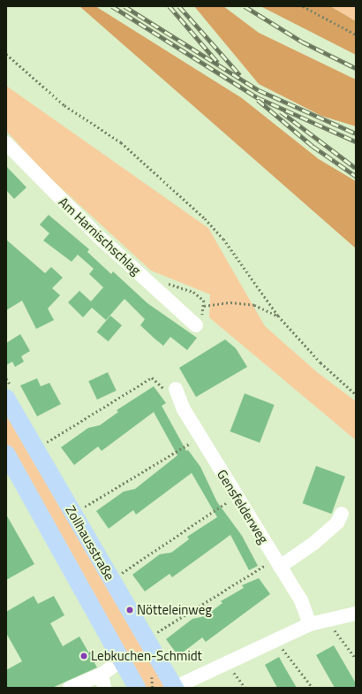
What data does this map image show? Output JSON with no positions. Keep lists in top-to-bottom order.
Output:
{
  "streets": {
    "main road": ["Zollhausstraße"],
    "street": ["Am Harnischschlag", "Gensfelderweg"]
  },
  "places": ["Nötteleinweg", "Lebkuchen-Schmidt"]
}
